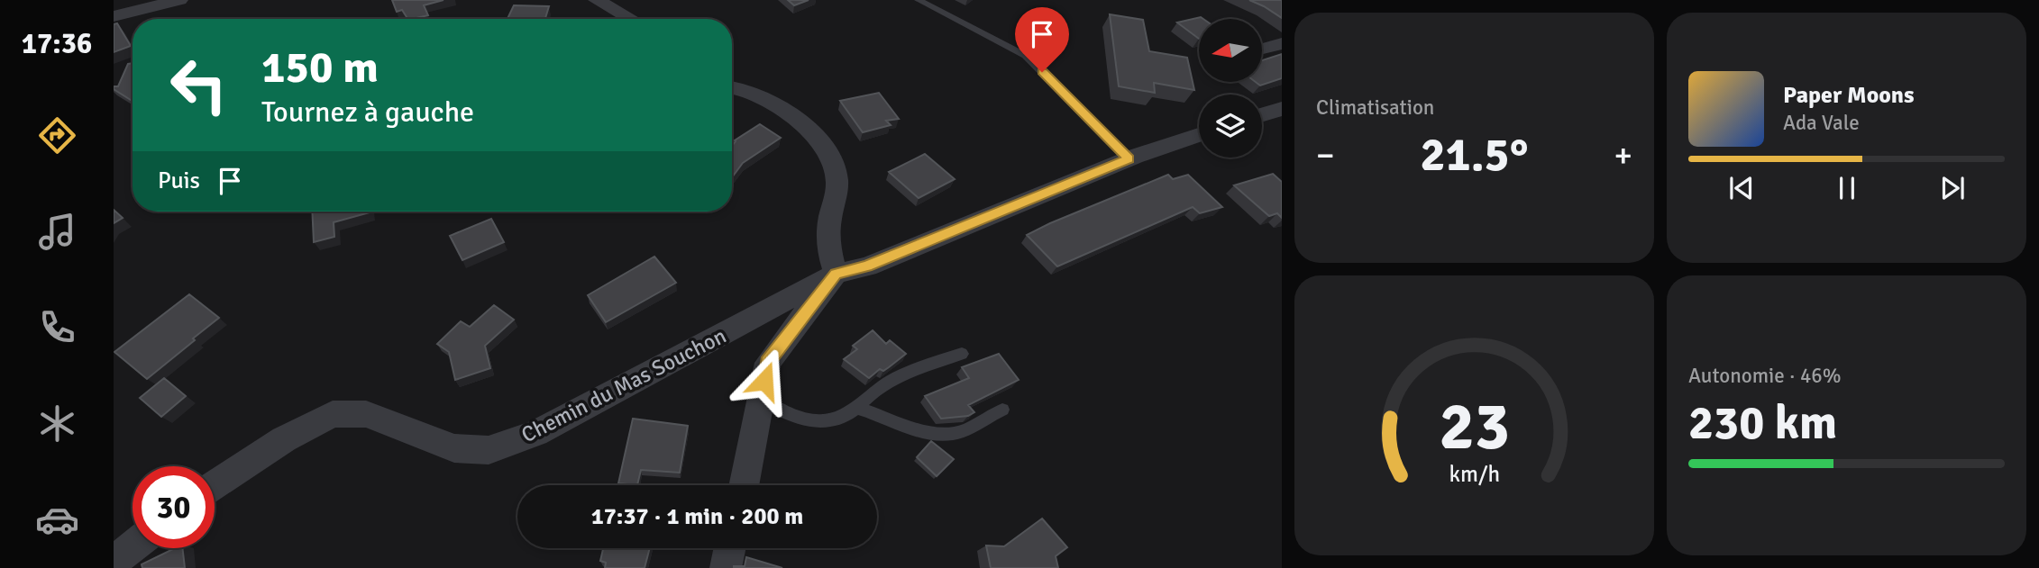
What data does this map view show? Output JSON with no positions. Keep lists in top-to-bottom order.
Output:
{
  "streets": {
    "street": ["Chemin du Mas Souchon"]
  },
  "north": "left",
  "page": {
    "tabs": "17:36",
    "tile": [
      "Climatisation",
      ["Autonomie · 46%", "230 km"]
    ],
    "turn": ["150 m", "Tournez à gauche"],
    "song": ["Paper Moons", "Ada Vale"],
    "heat": ["−", "21.5°", "+"],
    "then": "Puis",
    "limit": "30",
    "trip": "17:37 · 1 min · 200 m",
    "gauge": ["23", "km/h"]
  }
}
